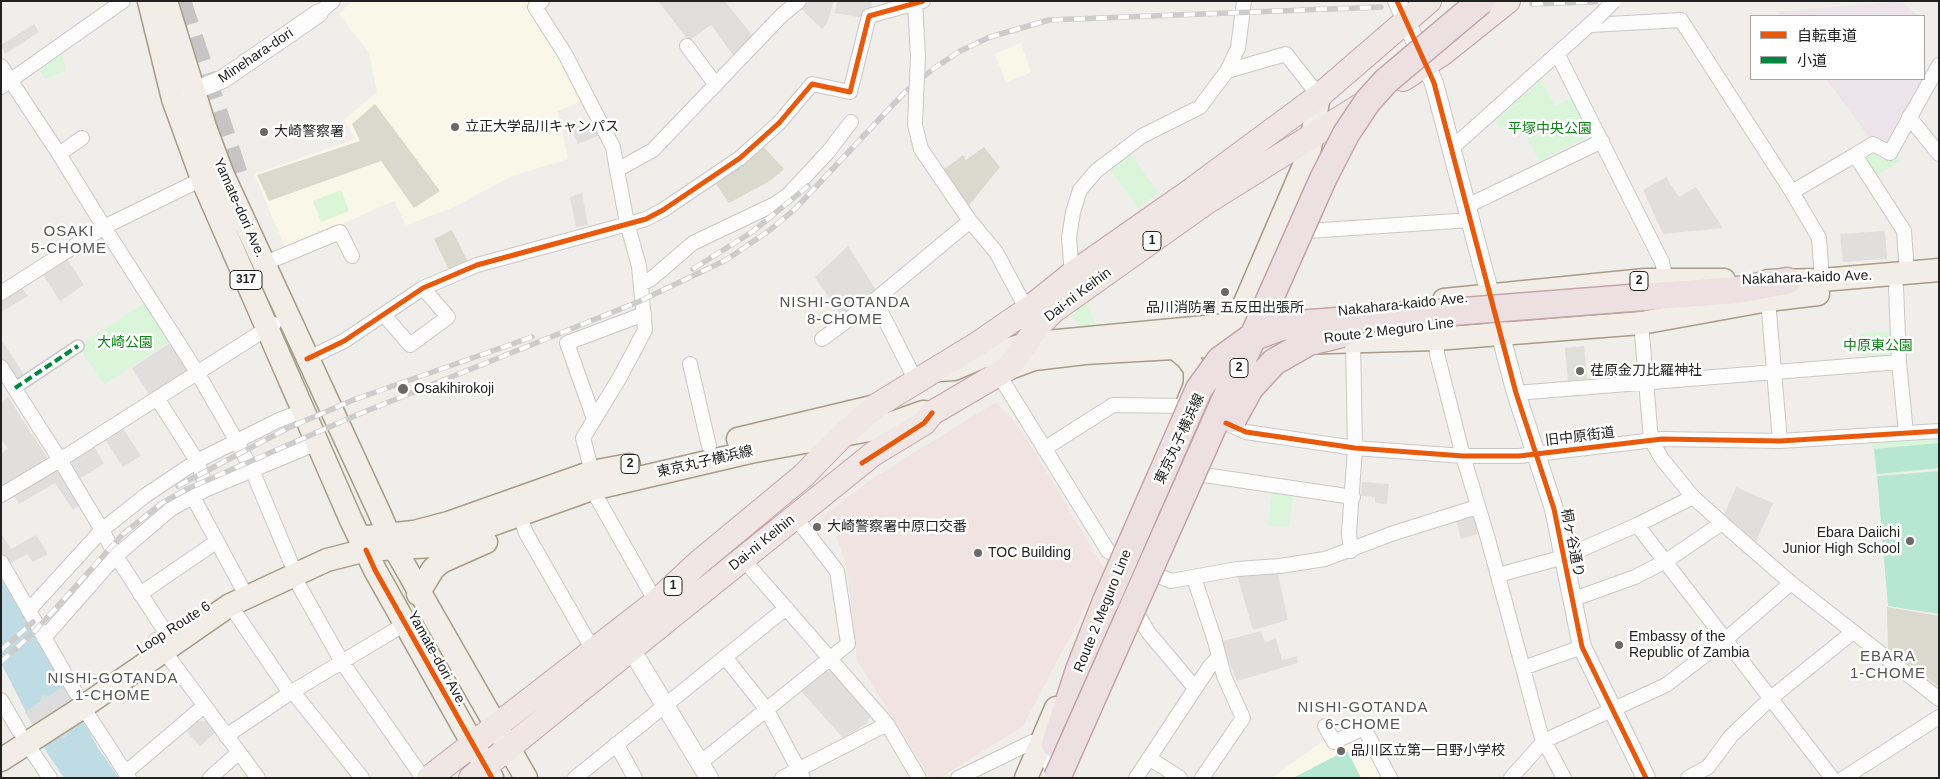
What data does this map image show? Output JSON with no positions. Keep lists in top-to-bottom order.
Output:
{
  "streets": {
    "highway": [
      "1",
      "2",
      "Dai-ni Keihin",
      "Route 2 Meguro Line"
    ],
    "main road": [
      "Yamate-dori Ave.",
      "Nakahara-kaido Ave.",
      "317",
      "東京丸子横浜線",
      "Loop Route 6"
    ],
    "street": ["Minehara-dori", "旧中原街道", "桐ヶ谷通り"]
  },
  "crossings": [
    ["Minehara-dori", "Yamate-dori Ave."],
    ["Yamate-dori Ave.", "1"],
    ["Yamate-dori Ave.", "Dai-ni Keihin"],
    ["Yamate-dori Ave.", "東京丸子横浜線"],
    ["Yamate-dori Ave.", "Loop Route 6"],
    ["1", "Dai-ni Keihin"],
    ["Nakahara-kaido Ave.", "2"],
    ["Nakahara-kaido Ave.", "Dai-ni Keihin"],
    ["Nakahara-kaido Ave.", "Route 2 Meguro Line"],
    ["Nakahara-kaido Ave.", "東京丸子横浜線"],
    ["Nakahara-kaido Ave.", "桐ヶ谷通り"],
    ["2", "Dai-ni Keihin"],
    ["2", "Route 2 Meguro Line"],
    ["2", "旧中原街道"],
    ["2", "東京丸子横浜線"],
    ["2", "桐ヶ谷通り"],
    ["Dai-ni Keihin", "東京丸子横浜線"],
    ["Dai-ni Keihin", "桐ヶ谷通り"],
    ["Route 2 Meguro Line", "東京丸子横浜線"],
    ["旧中原街道", "桐ヶ谷通り"],
    ["東京丸子横浜線", "Loop Route 6"]
  ],
  "districts": [
    "OSAKI 5-CHOME",
    "NISHI-GOTANDA 8-CHOME",
    "EBARA 1-CHOME",
    "NISHI-GOTANDA 1-CHOME",
    "NISHI-GOTANDA 6-CHOME"
  ],
  "parks": ["平塚中央公園", "大崎公園", "中原東公園"],
  "places": [
    "立正大学品川キャンパス",
    "大崎警察署",
    "品川消防署 五反田出張所",
    "荏原金刀比羅神社",
    "Osakihirokoji",
    "大崎警察署中原口交番",
    "Ebara Daiichi Junior High School",
    "TOC Building",
    "Embassy of the Republic of Zambia",
    "品川区立第一日野小学校"
  ],
  "legend": ["自転車道", "小道"]
}
